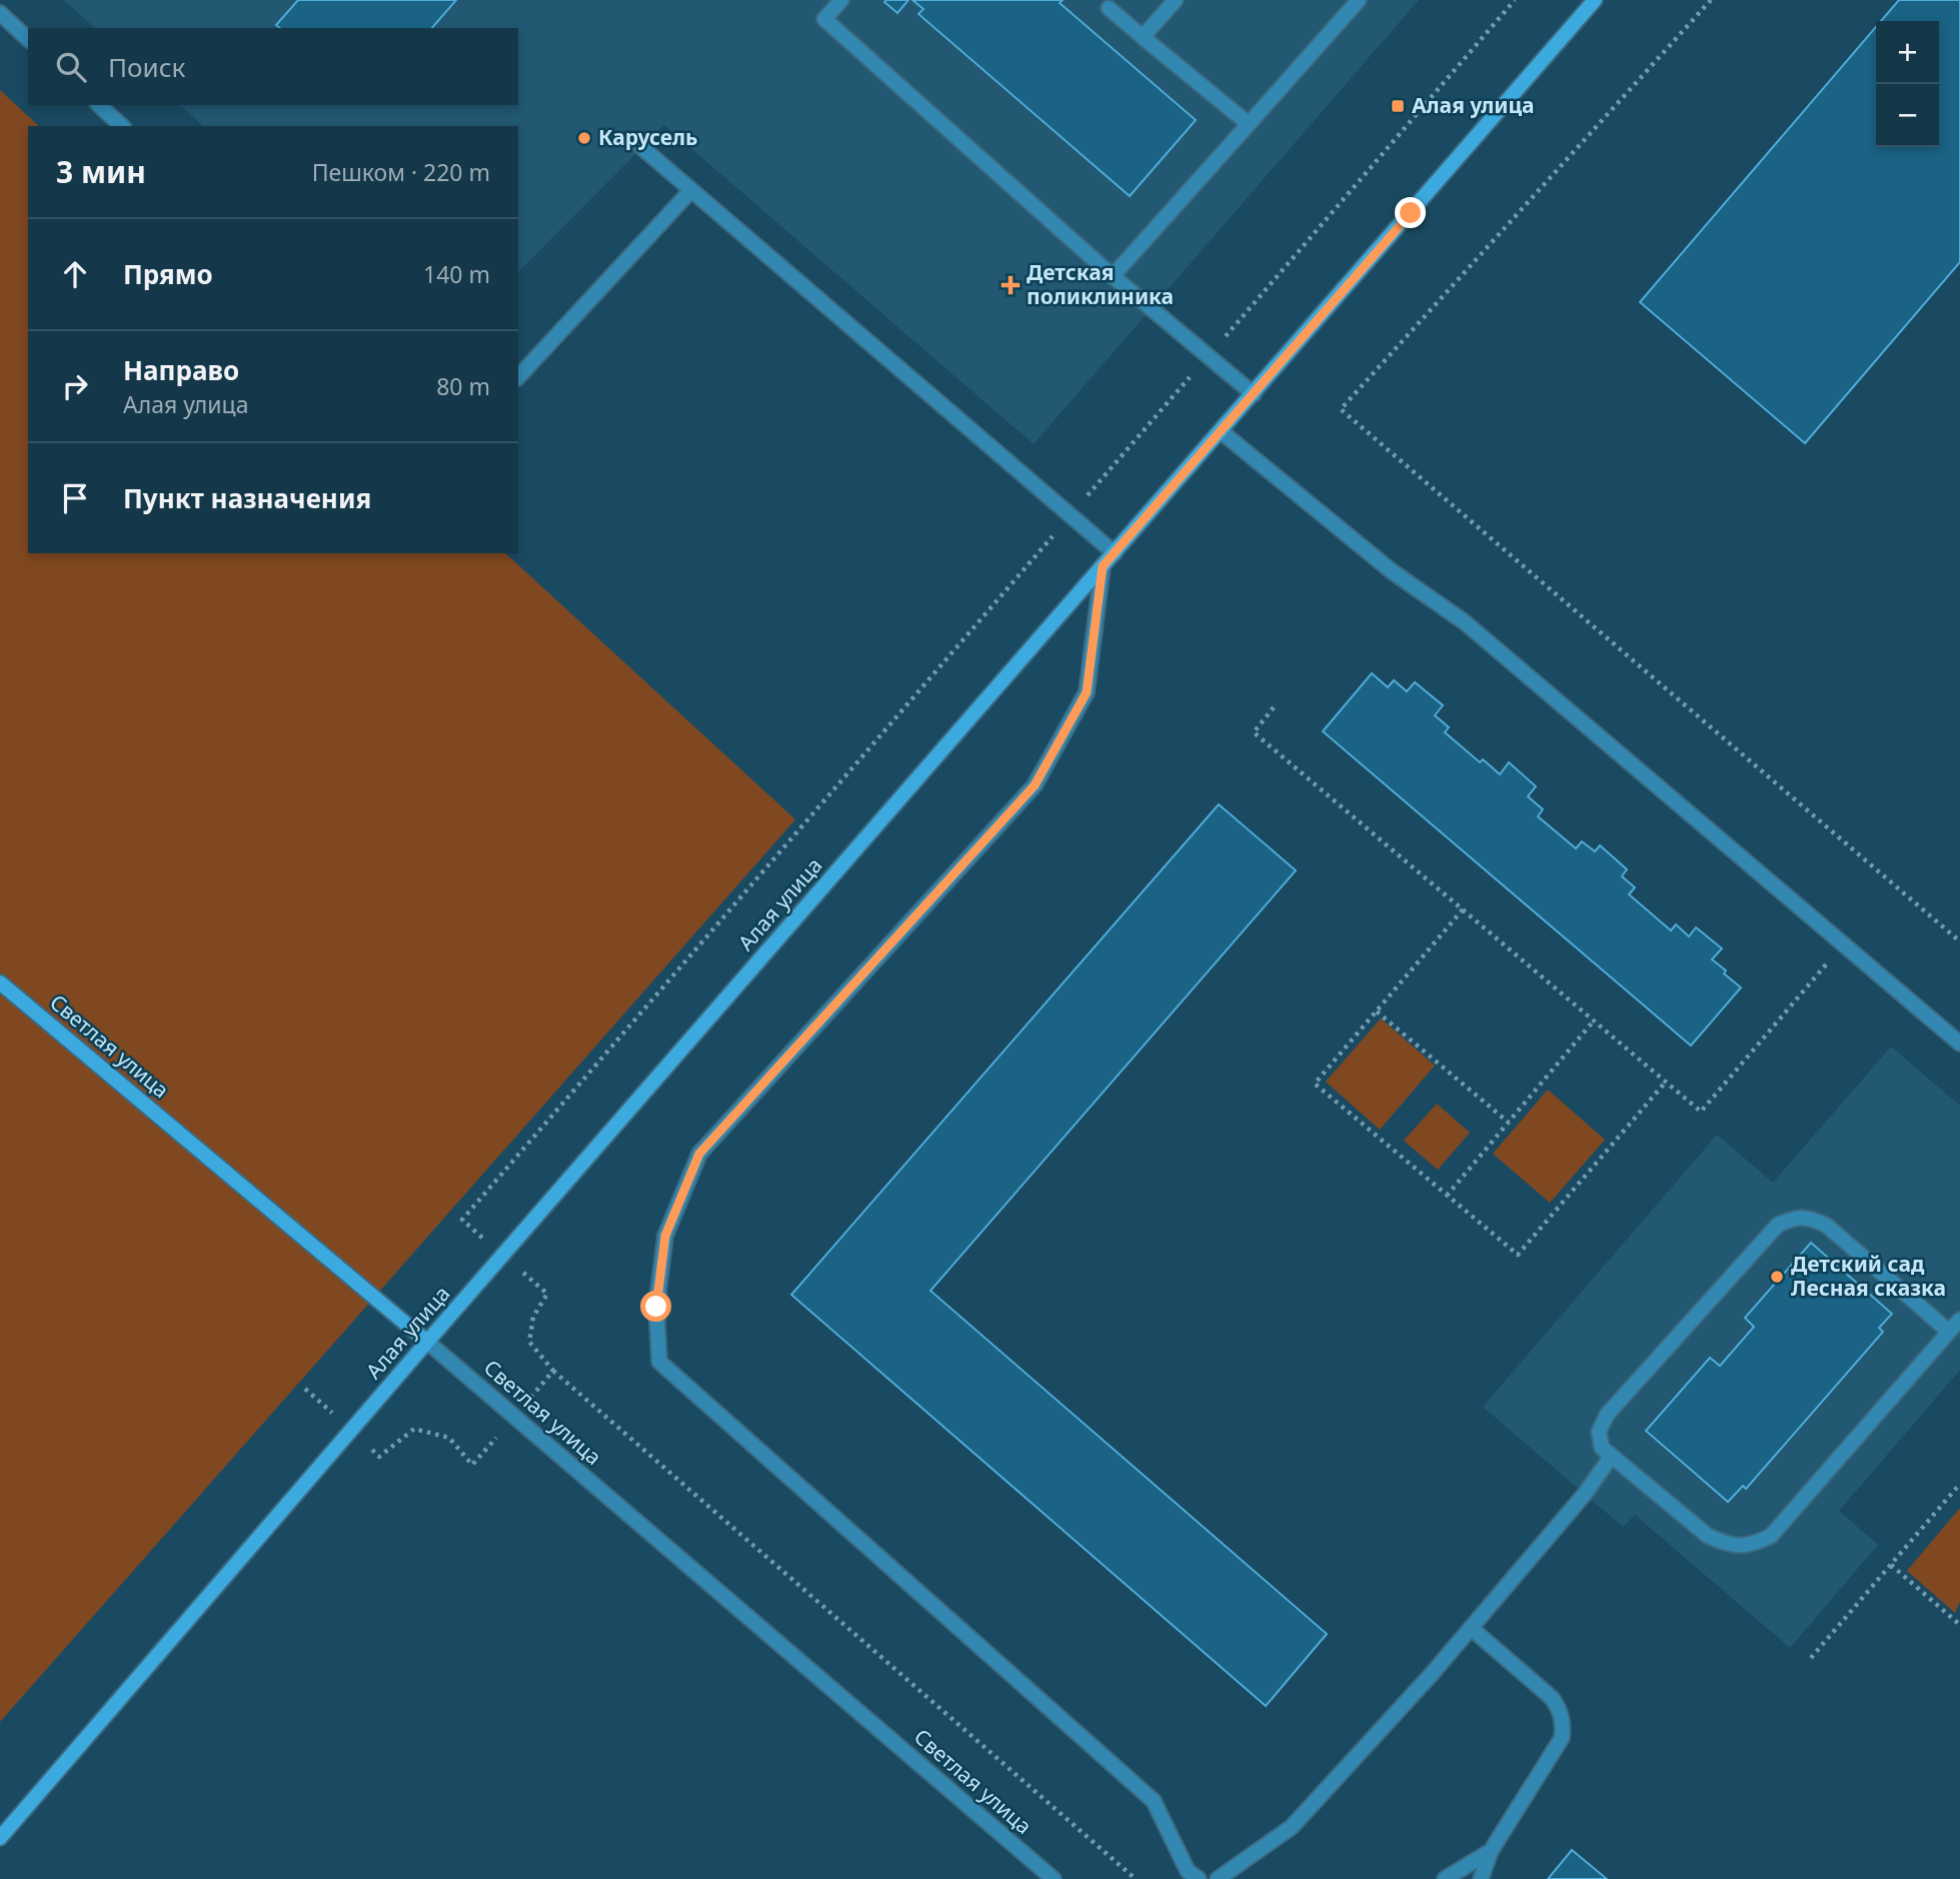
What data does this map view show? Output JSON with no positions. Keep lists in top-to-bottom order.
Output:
{
  "streets": {
    "main road": ["Алая улица", "Светлая улица"]
  },
  "crossings": [
    ["Алая улица", "Светлая улица"]
  ],
  "places": {
    "transit": ["Алая улица"],
    "other": ["Карусель", "Детский сад Лесная сказка"],
    "health": ["Детская поликлиника"]
  },
  "page": {
    "map_buttons": ["+", "−"],
    "search": "Поиск",
    "heading": ["3 мин", "Пешком · 220 m"],
    "list": [
      ["Прямо", "140 m"],
      ["Направо", "Алая улица", "80 m"],
      "Пункт назначения"
    ]
  }
}
